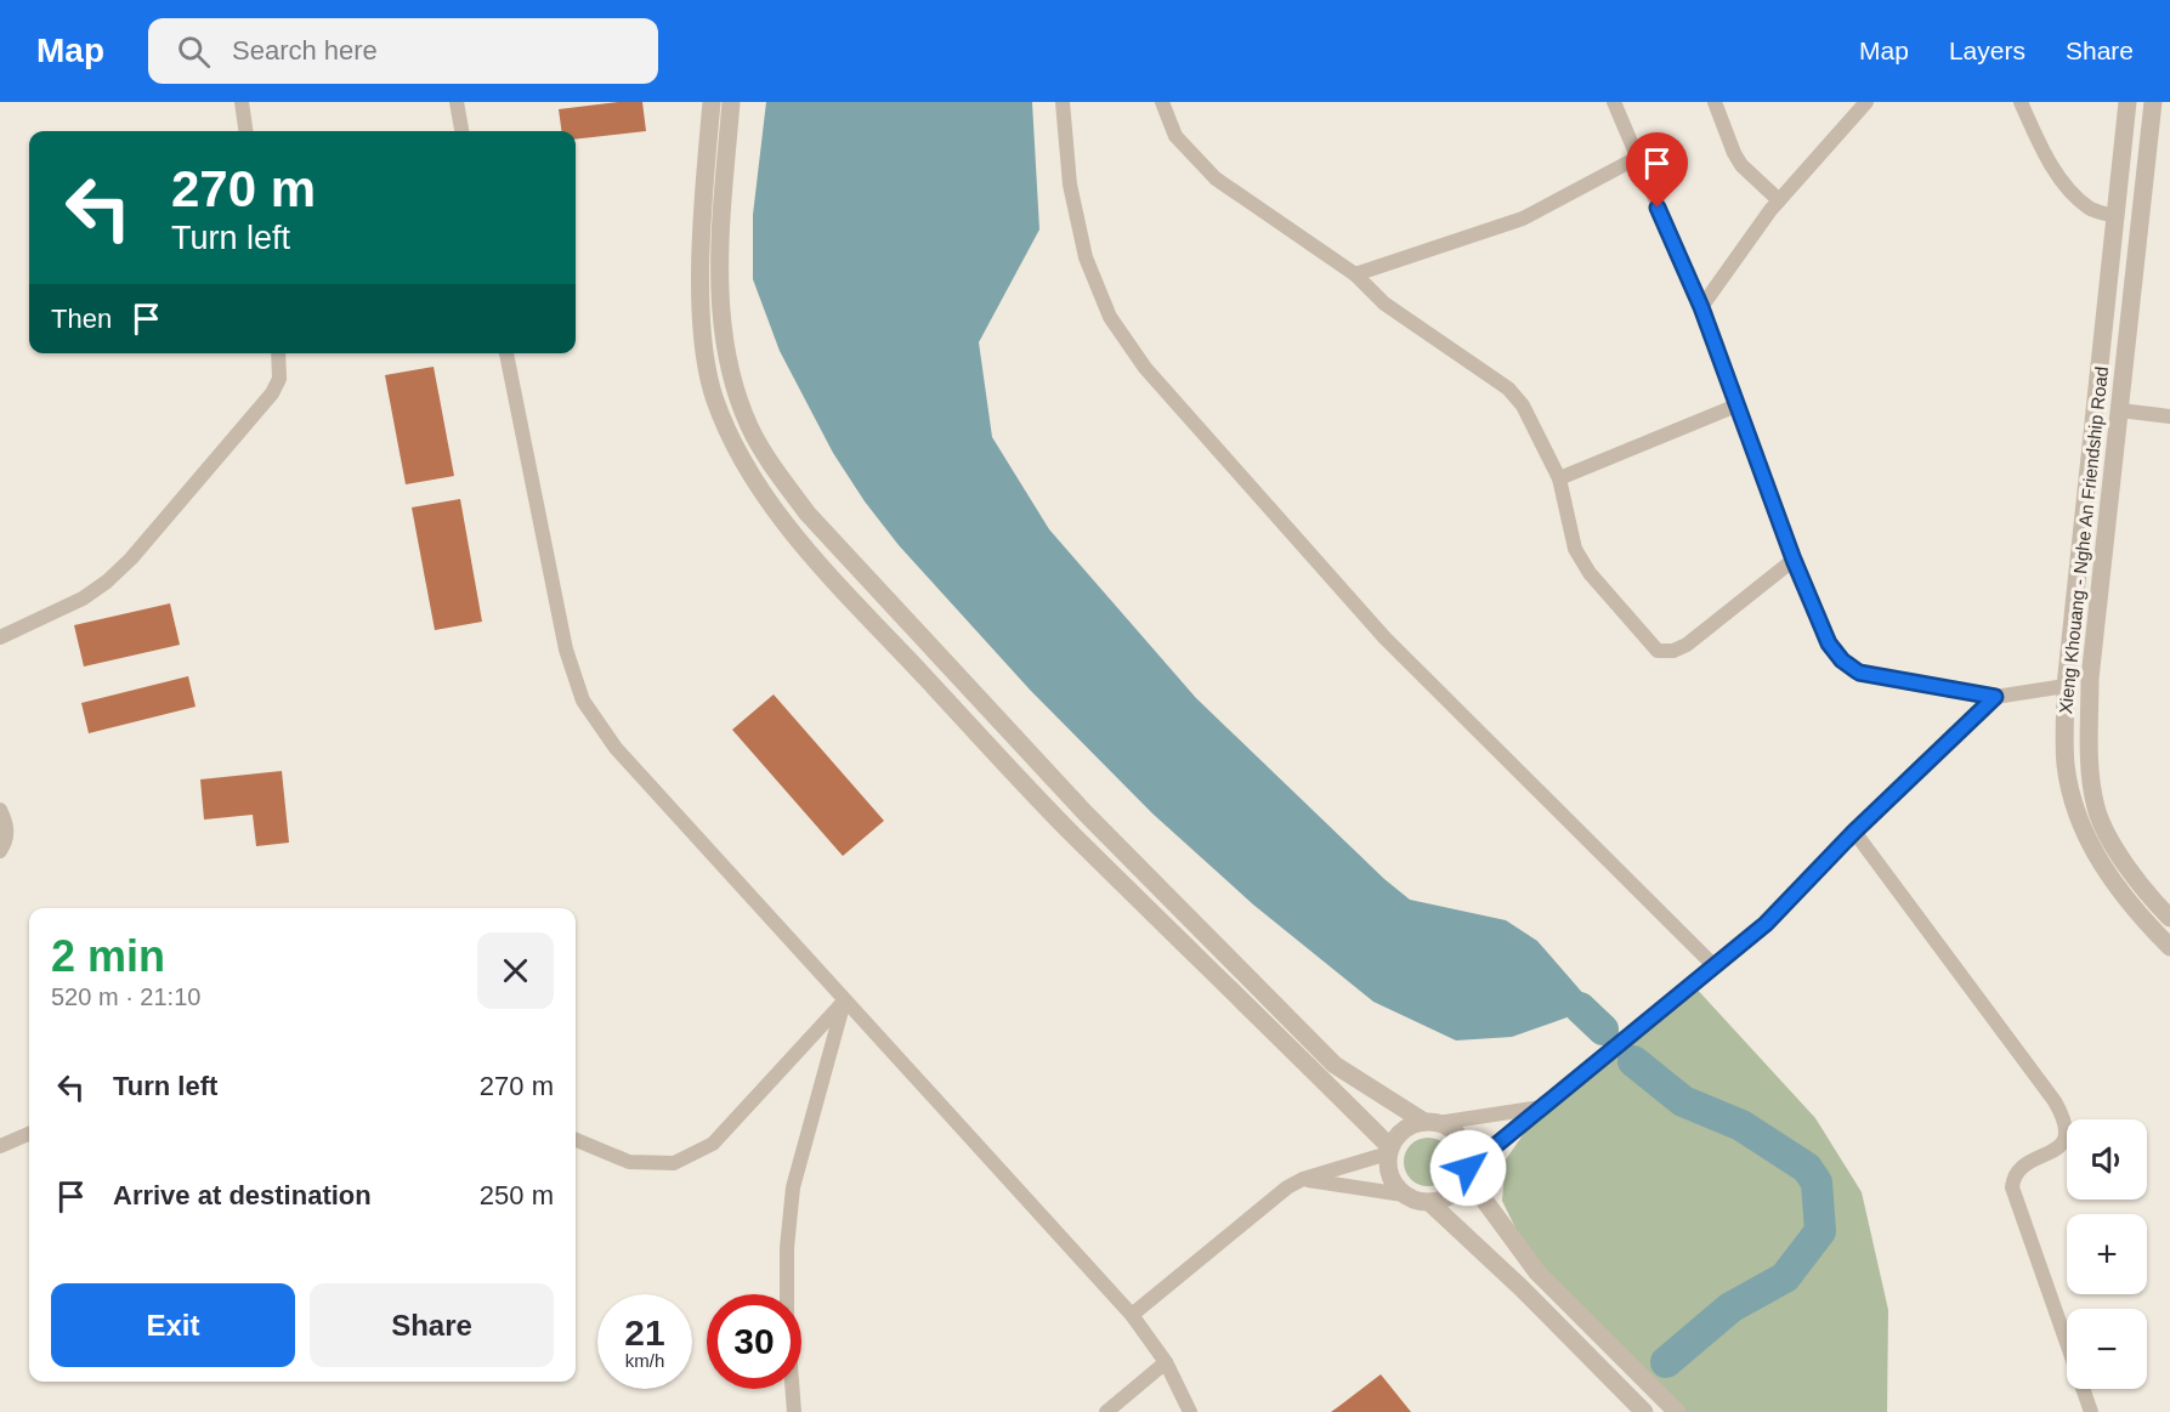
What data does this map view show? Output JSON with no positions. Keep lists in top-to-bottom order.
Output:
{
  "streets": {
    "street": ["Xieng Khouang - Nghe An Friendship Road"]
  },
  "page": {
    "header": "Map",
    "search": "Search here",
    "nav": ["Map", "Layers", "Share"],
    "turn": ["270 m", "Turn left"],
    "then": "Then",
    "heading": ["2 min", "520 m · 21:10"],
    "list": [
      {
        "name": "Turn left",
        "value": "270 m"
      },
      {
        "name": "Arrive at destination",
        "value": "250 m"
      }
    ],
    "map_buttons": ["+", "−"],
    "buttons": ["Exit", "Share"],
    "speed": "21 km/h",
    "limit": "30"
  }
}
